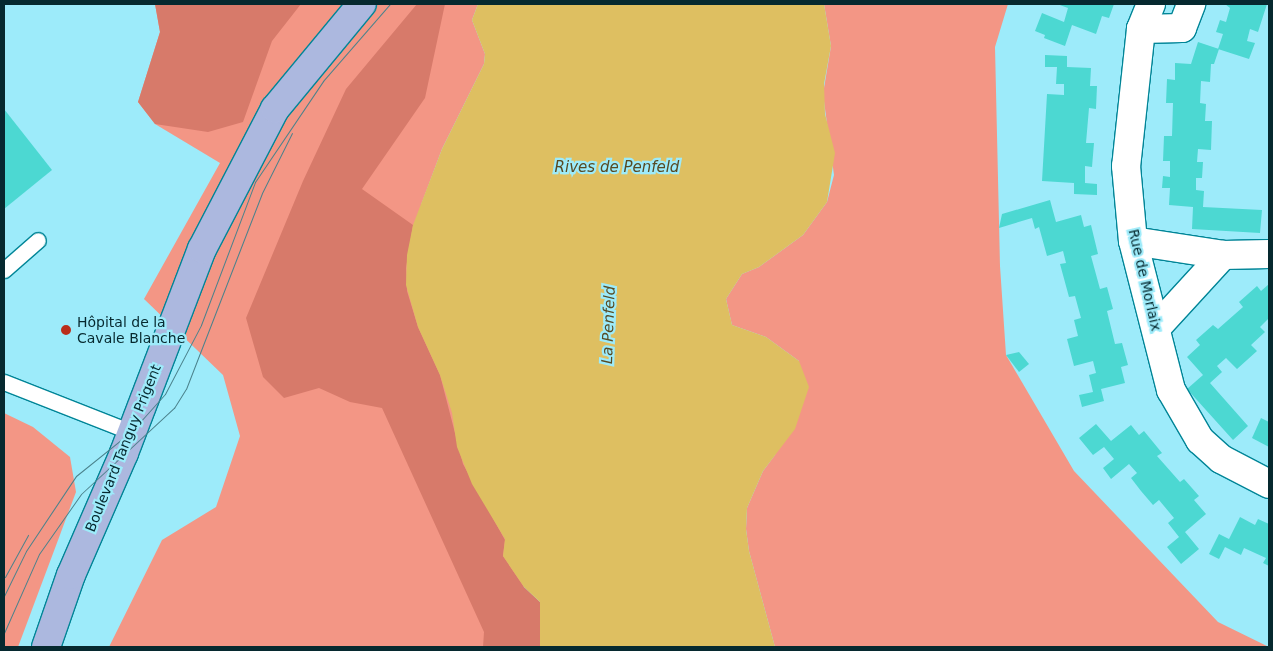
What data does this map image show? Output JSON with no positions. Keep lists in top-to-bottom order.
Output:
{
  "streets": {
    "main road": ["Boulevard Tanguy Prigent"],
    "street": ["Rue de Morlaix"]
  },
  "water": ["Rives de Penfeld", "La Penfeld"],
  "places": ["Hôpital de la Cavale Blanche"]
}
